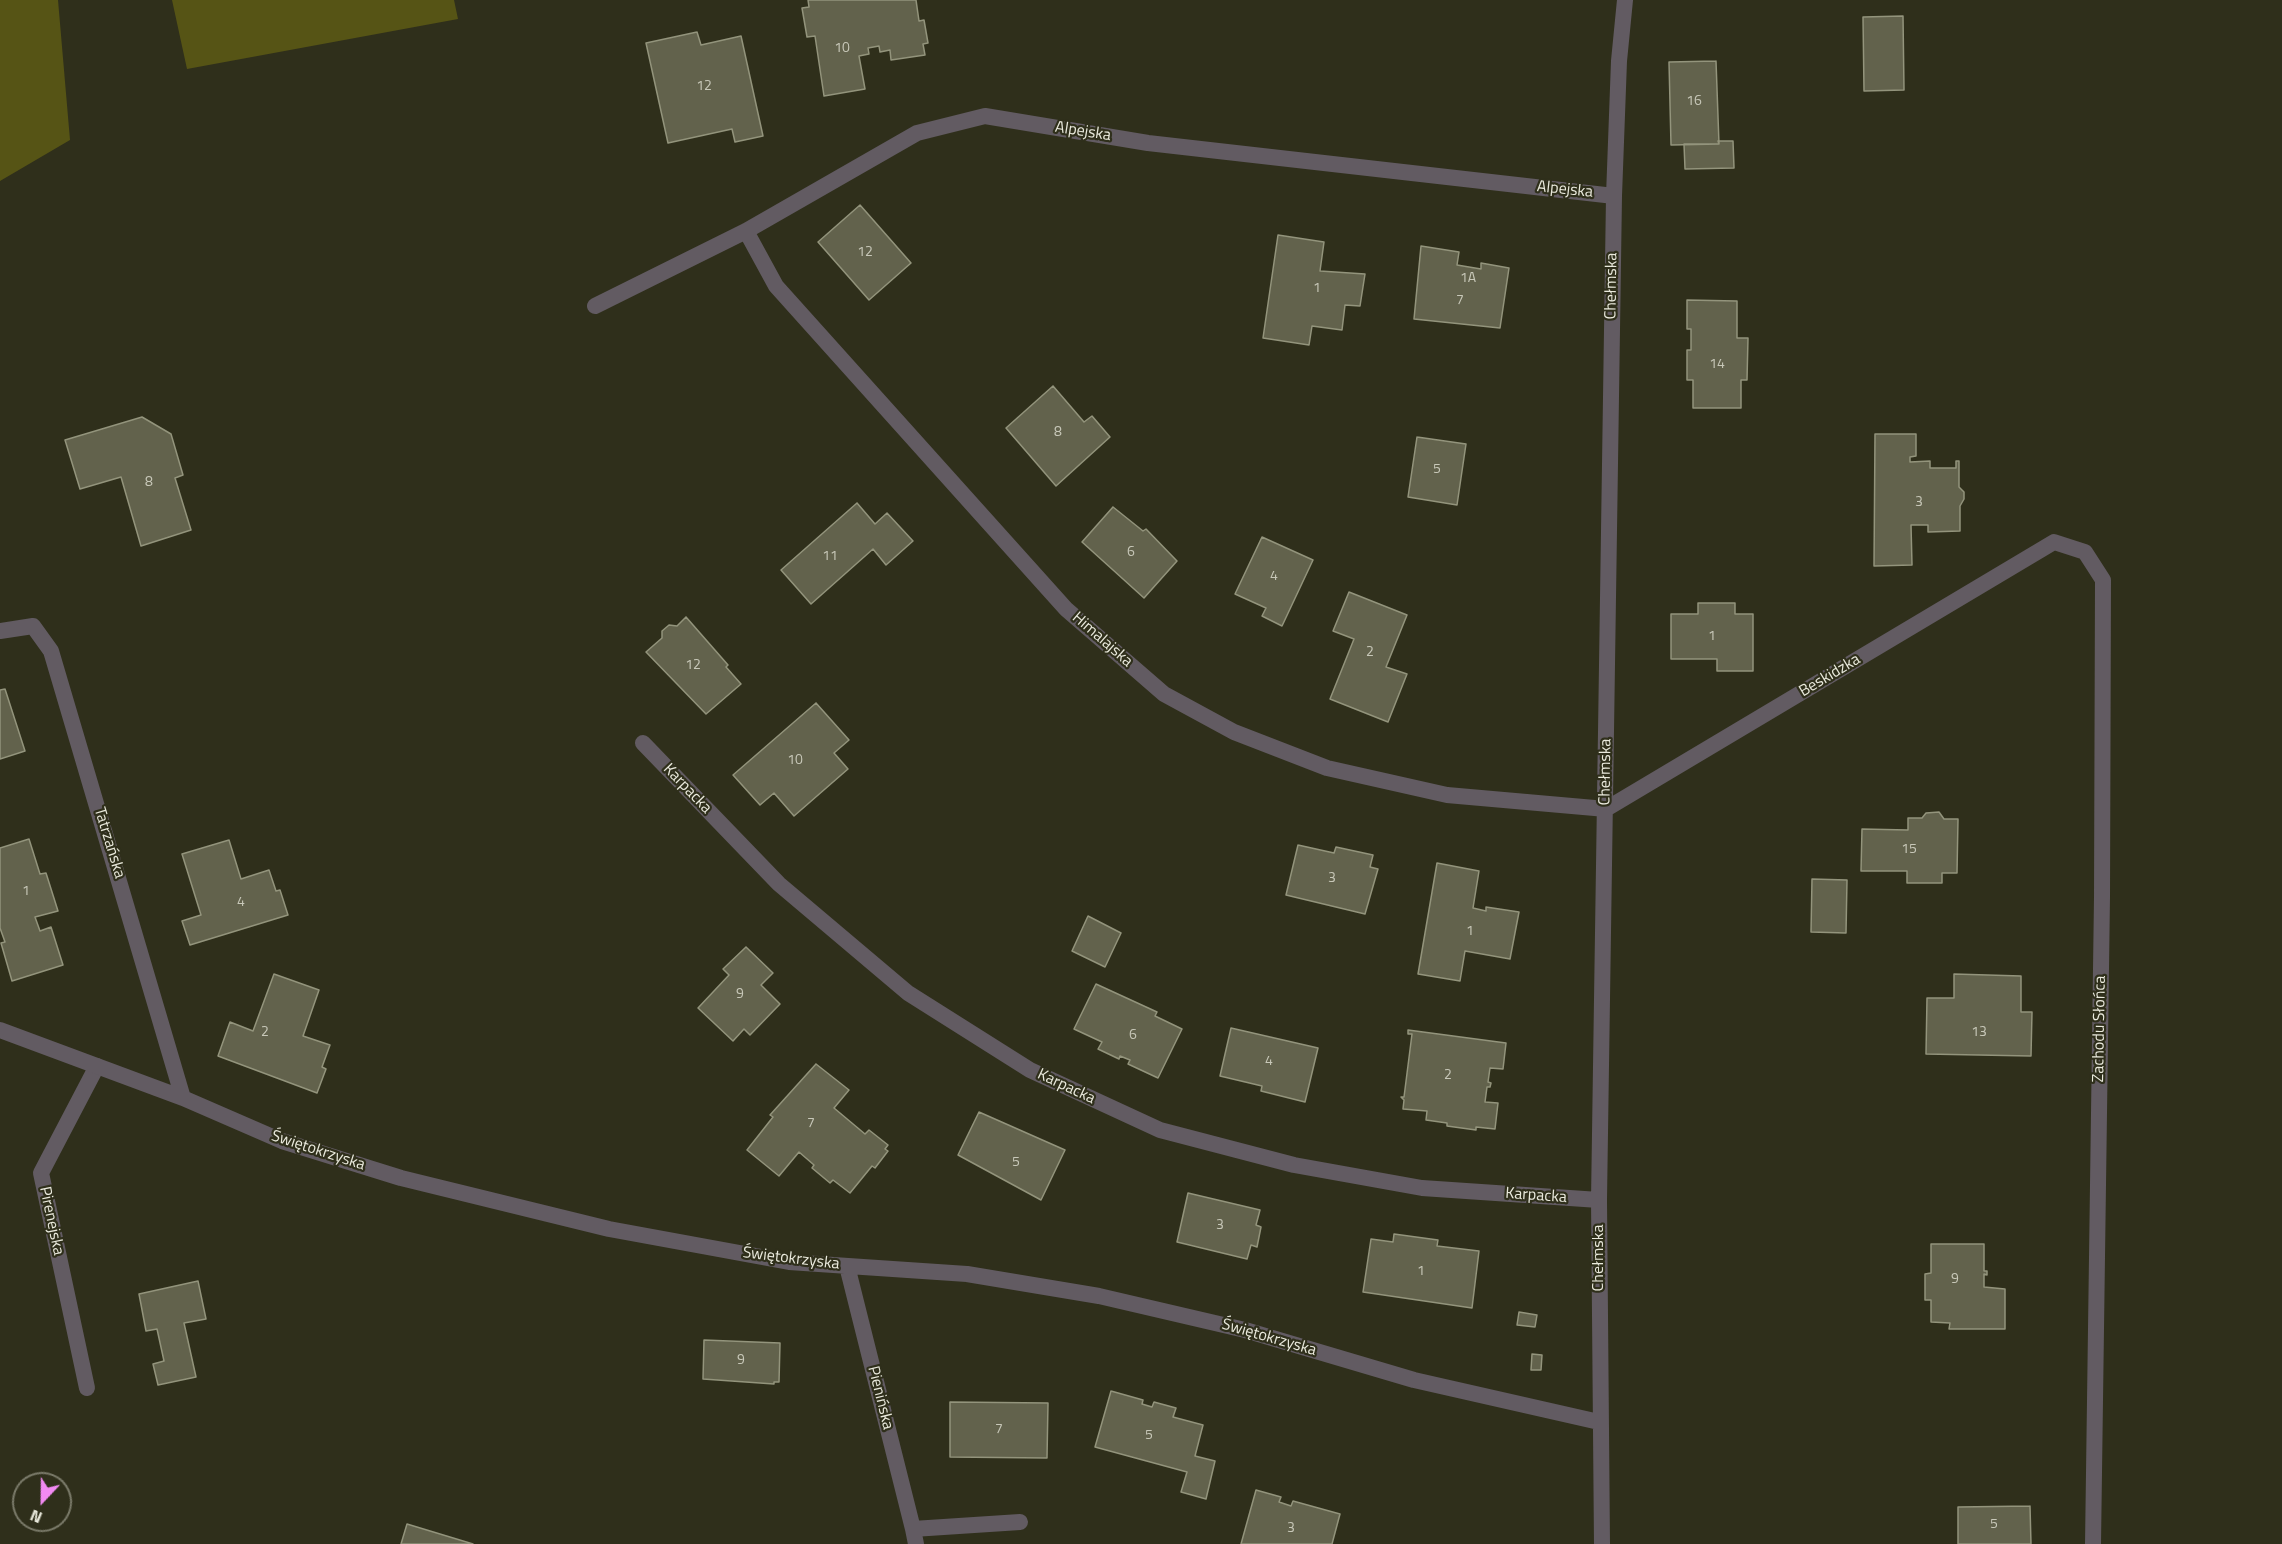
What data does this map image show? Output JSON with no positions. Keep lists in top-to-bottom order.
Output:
{
  "streets": {
    "street": [
      "Alpejska",
      "Chełmska",
      "Himalajska",
      "Beskidzka",
      "Karpacka",
      "Tatrzańska",
      "Zachodu Słońca",
      "Świętokrzyska",
      "Pirenejska",
      "Pienińska"
    ]
  },
  "crossings": [
    ["Alpejska", "Chełmska"],
    ["Alpejska", "Himalajska"],
    ["Chełmska", "Himalajska"],
    ["Chełmska", "Beskidzka"],
    ["Chełmska", "Karpacka"],
    ["Chełmska", "Świętokrzyska"],
    ["Himalajska", "Beskidzka"],
    ["Beskidzka", "Zachodu Słońca"],
    ["Tatrzańska", "Świętokrzyska"],
    ["Świętokrzyska", "Pirenejska"],
    ["Świętokrzyska", "Pienińska"]
  ],
  "house_numbers": [
    "10",
    "12",
    "16",
    "12",
    "1A",
    "1",
    "7",
    "14",
    "8",
    "5",
    "8",
    "3",
    "6",
    "11",
    "4",
    "1",
    "2",
    "12",
    "10",
    "15",
    "3",
    "1",
    "4",
    "1",
    "9",
    "2",
    "13",
    "6",
    "4",
    "2",
    "7",
    "5",
    "3",
    "1",
    "9",
    "9",
    "7",
    "5",
    "5",
    "3"
  ],
  "north": "bottom"
}
